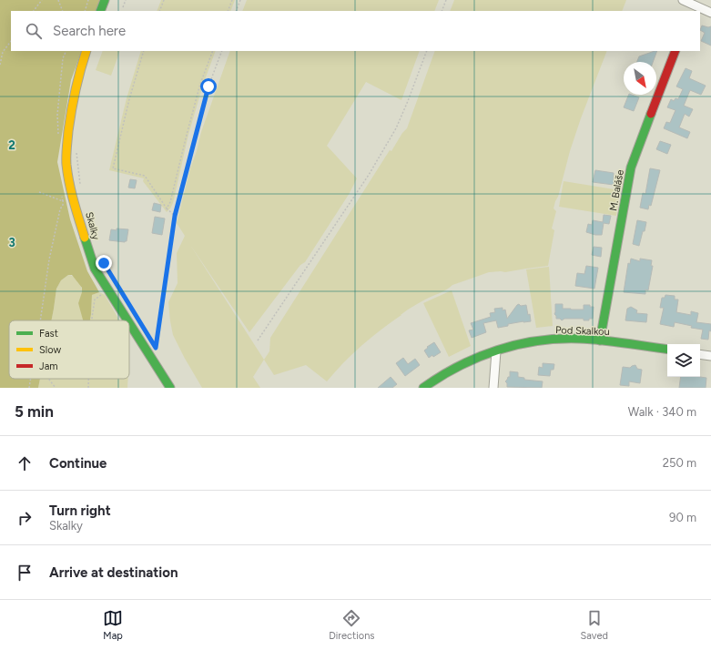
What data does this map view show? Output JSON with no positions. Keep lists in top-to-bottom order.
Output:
{
  "streets": {
    "street": ["M. Baláše", "Skalky", "Pod Skalkou"]
  },
  "crossings": [
    ["M. Baláše", "Pod Skalkou"]
  ],
  "legend": ["Fast", "Slow", "Jam"],
  "north": "bottom right",
  "page": {
    "search": "Search here",
    "heading": ["5 min", "Walk · 340 m"],
    "list": [
      ["Continue", "250 m"],
      ["Turn right", "Skalky", "90 m"],
      "Arrive at destination"
    ],
    "nav": ["Map", "Directions", "Saved"]
  },
  "grid": {
    "rows": ["2", "3"]
  }
}
